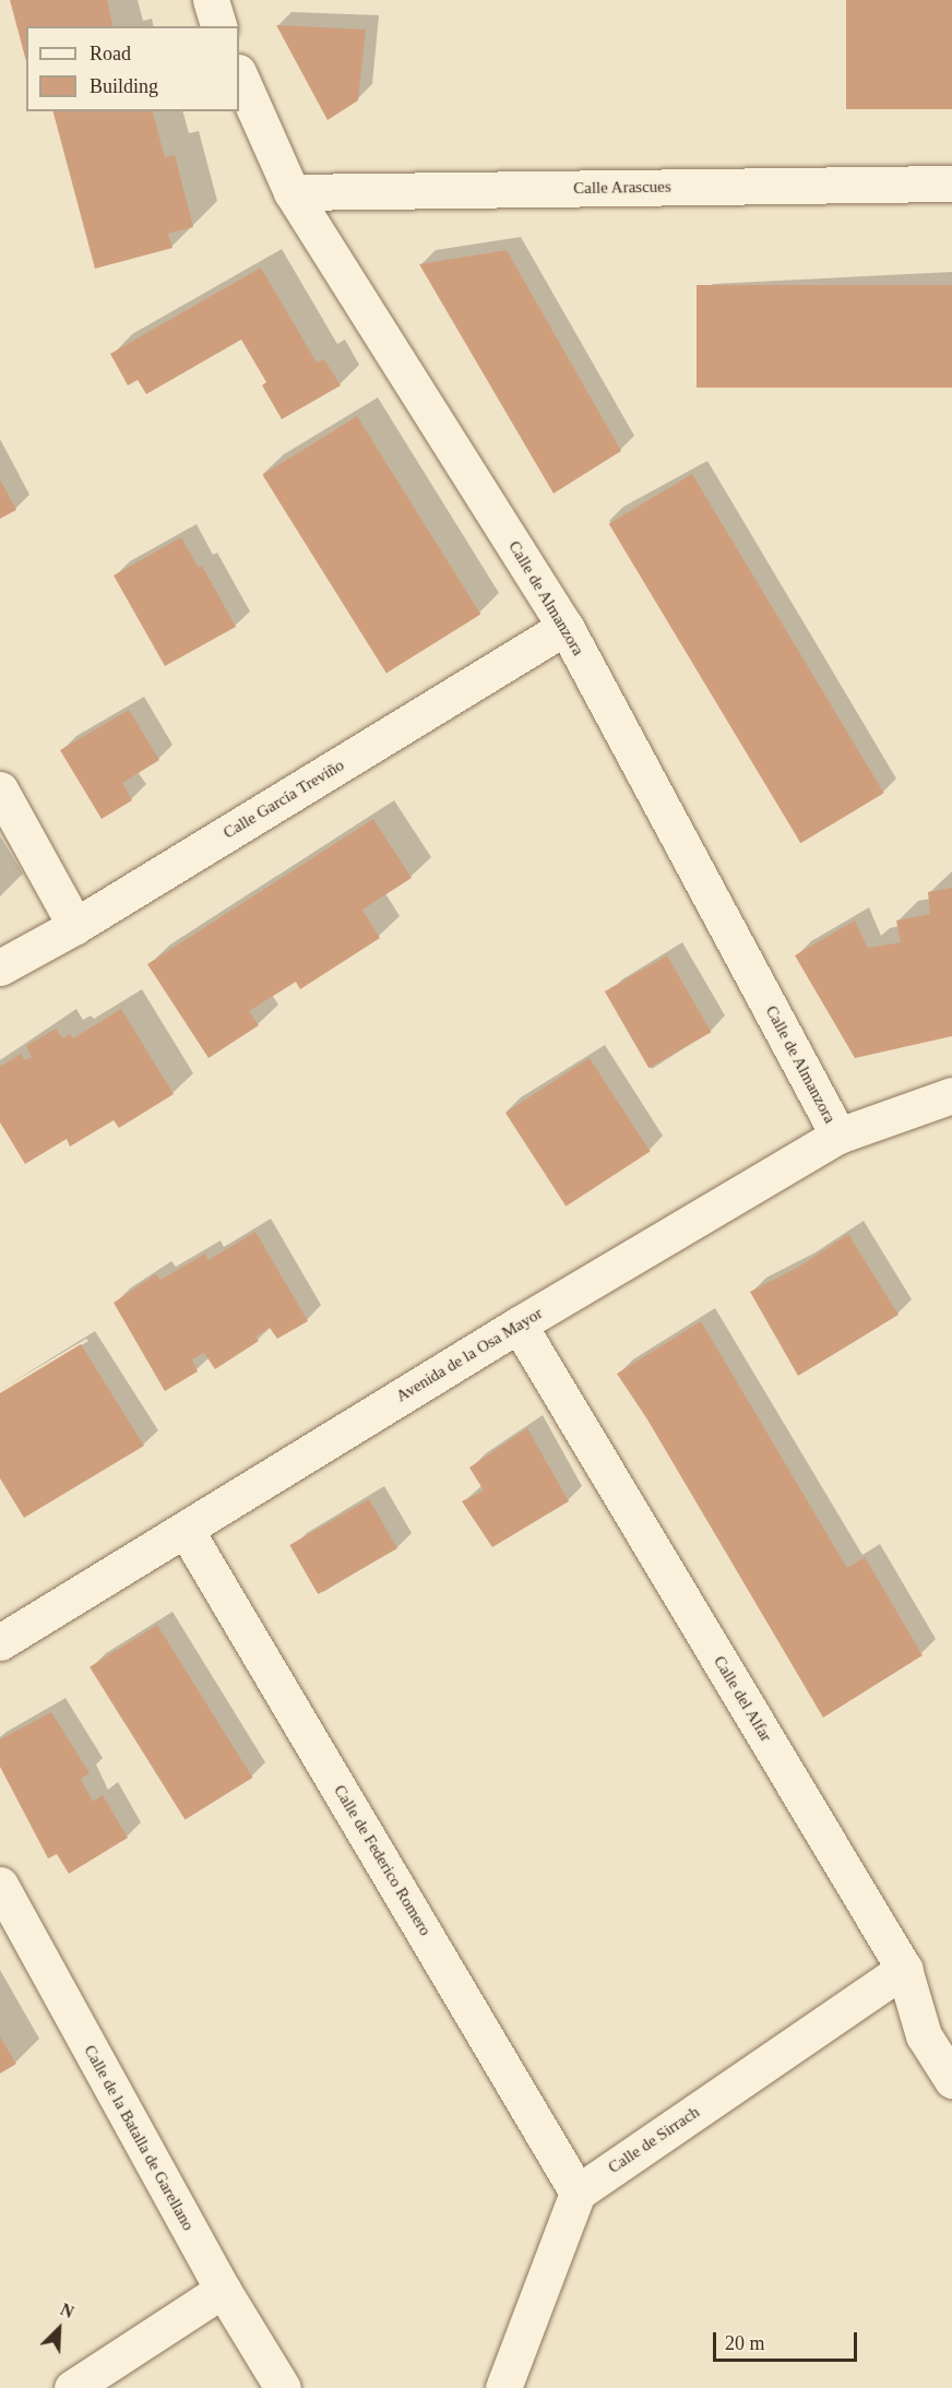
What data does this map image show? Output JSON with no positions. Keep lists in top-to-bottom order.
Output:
{
  "streets": {
    "street": [
      "Calle Arascues",
      "Calle de Almanzora",
      "Calle García Treviño",
      "Avenida de la Osa Mayor",
      "Calle del Alfar",
      "Calle de Federico Romero",
      "Calle de la Batalla de Garellano",
      "Calle de Sirrach"
    ]
  },
  "crossings": [
    ["Calle Arascues", "Calle de Almanzora"],
    ["Calle de Almanzora", "Calle García Treviño"],
    ["Calle de Almanzora", "Avenida de la Osa Mayor"],
    ["Avenida de la Osa Mayor", "Calle del Alfar"],
    ["Avenida de la Osa Mayor", "Calle de Federico Romero"],
    ["Calle del Alfar", "Calle de Sirrach"],
    ["Calle de Federico Romero", "Calle de Sirrach"]
  ],
  "legend": ["Road", "Building"],
  "scale_bar": "20 m",
  "north": "top right"
}
